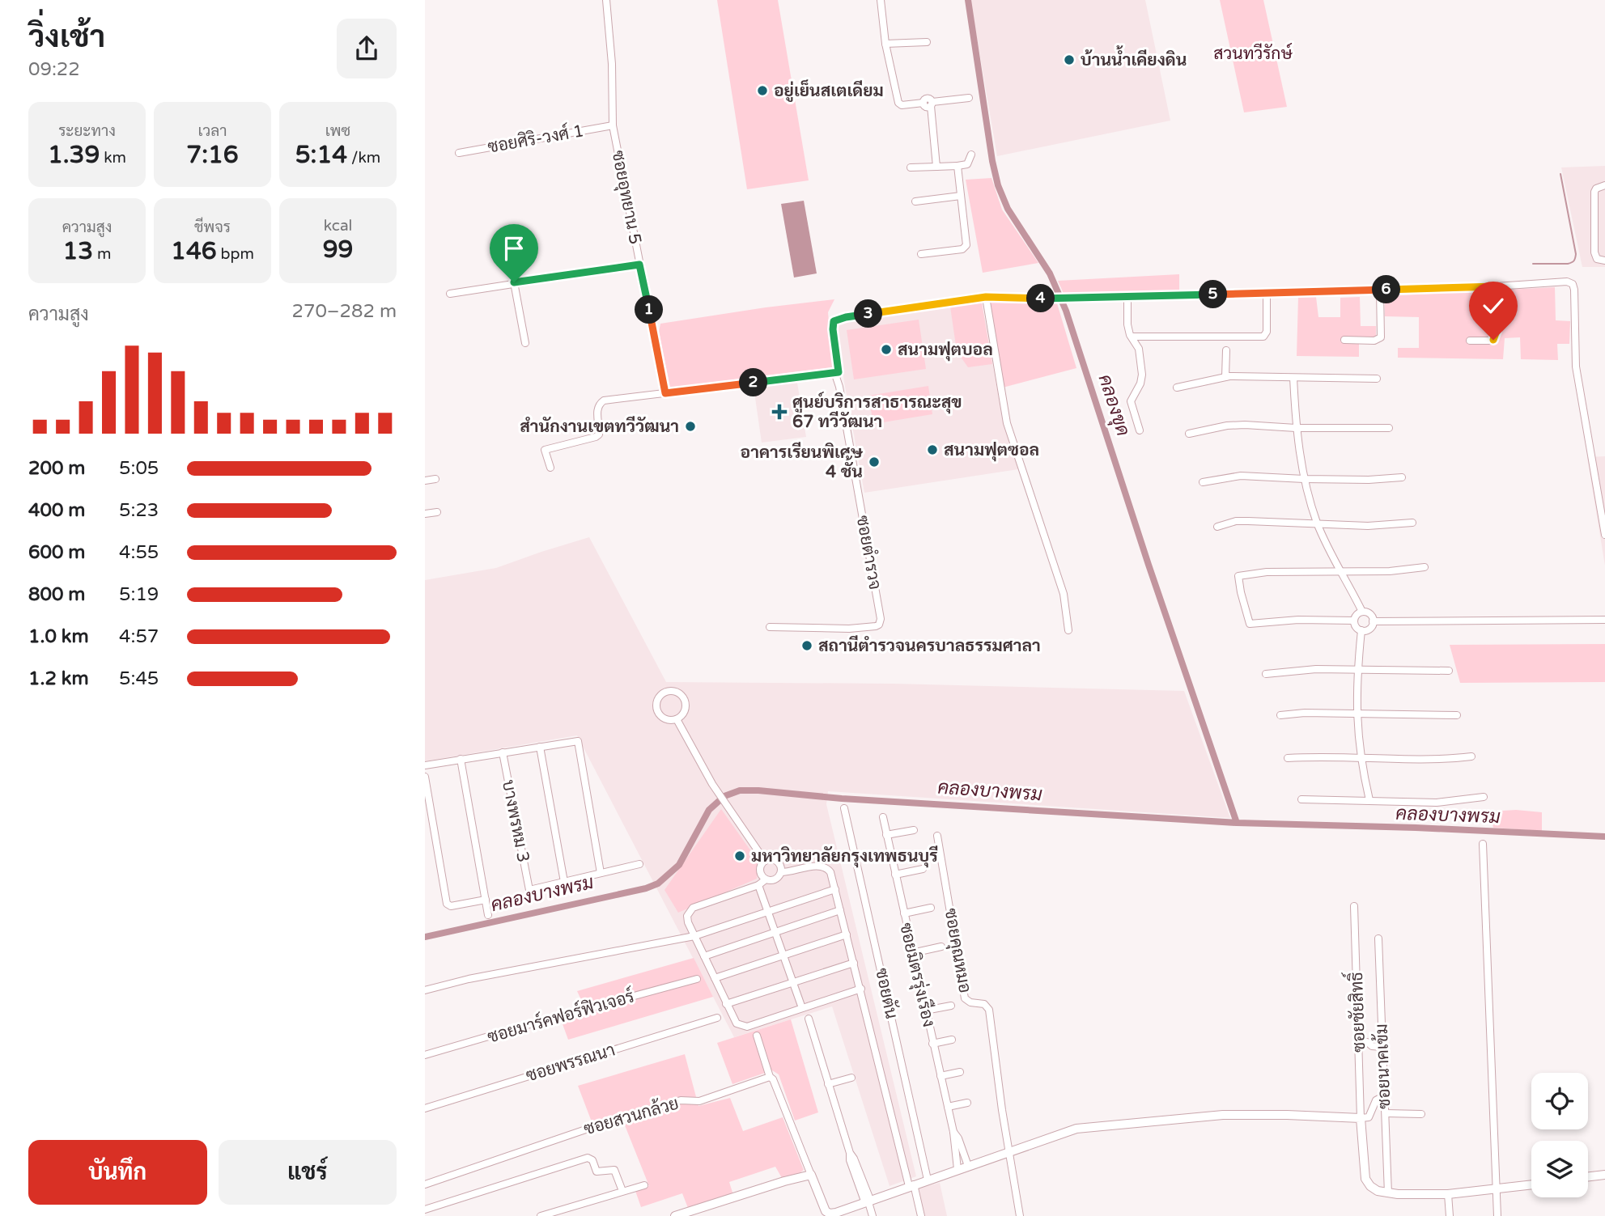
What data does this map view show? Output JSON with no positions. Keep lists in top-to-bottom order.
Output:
{
  "streets": {
    "street": [
      "ซอยศิริ-วงศ์ 1",
      "ซอยอุทยาน 5",
      "ซอยตำรวจ",
      "บางพรหม 3",
      "ซอยคุณหมอ",
      "ซอยมิตรรุ่งเรือง",
      "ซอยตัน",
      "ซอยชัยสิทธิ์",
      "ซอยมาร์คฟอร์ฟิวเจอร์",
      "ซอยพรรณนา",
      "ซอยนาคเข้ม",
      "ซอยสวนกล้วย"
    ]
  },
  "crossings": [
    ["ซอยศิริ-วงศ์ 1", "ซอยอุทยาน 5"]
  ],
  "water": ["คลองขุด", "คลองบางพรม"],
  "parks": ["สวนทวีรักษ์"],
  "places": {
    "other": [
      "บ้านน้ำเคียงดิน",
      "อยู่เย็นสเตเดียม",
      "สนามฟุตบอล",
      "สำนักงานเขตทวีวัฒนา",
      "สนามฟุตซอล",
      "อาคารเรียนพิเศษ 4 ชั้น",
      "สถานีตำรวจนครบาลธรรมศาลา",
      "มหาวิทยาลัยกรุงเทพธนบุรี"
    ],
    "health": ["ศูนย์บริการสาธารณะสุข 67 ทวีวัฒนา"]
  },
  "page": {
    "heading": ["วิ่งเช้า", "09:22"],
    "stats": [
      ["ระยะทาง", "1.39 km"],
      ["เวลา", "7:16"],
      ["เพซ", "5:14 /km"],
      ["ความสูง", "13 m"],
      ["ชีพจร", "146 bpm"],
      ["kcal", "99"]
    ],
    "pins": [
      "6",
      "5",
      "4",
      "1",
      "3",
      "2"
    ],
    "chart": ["ความสูง", "270–282 m"],
    "list": [
      {
        "name": "200 m",
        "note": "5:05"
      },
      {
        "name": "400 m",
        "note": "5:23"
      },
      {
        "name": "600 m",
        "note": "4:55"
      },
      {
        "name": "800 m",
        "note": "5:19"
      },
      {
        "name": "1.0 km",
        "note": "4:57"
      },
      {
        "name": "1.2 km",
        "note": "5:45"
      }
    ],
    "buttons": ["บันทึก", "แชร์"]
  }
}
